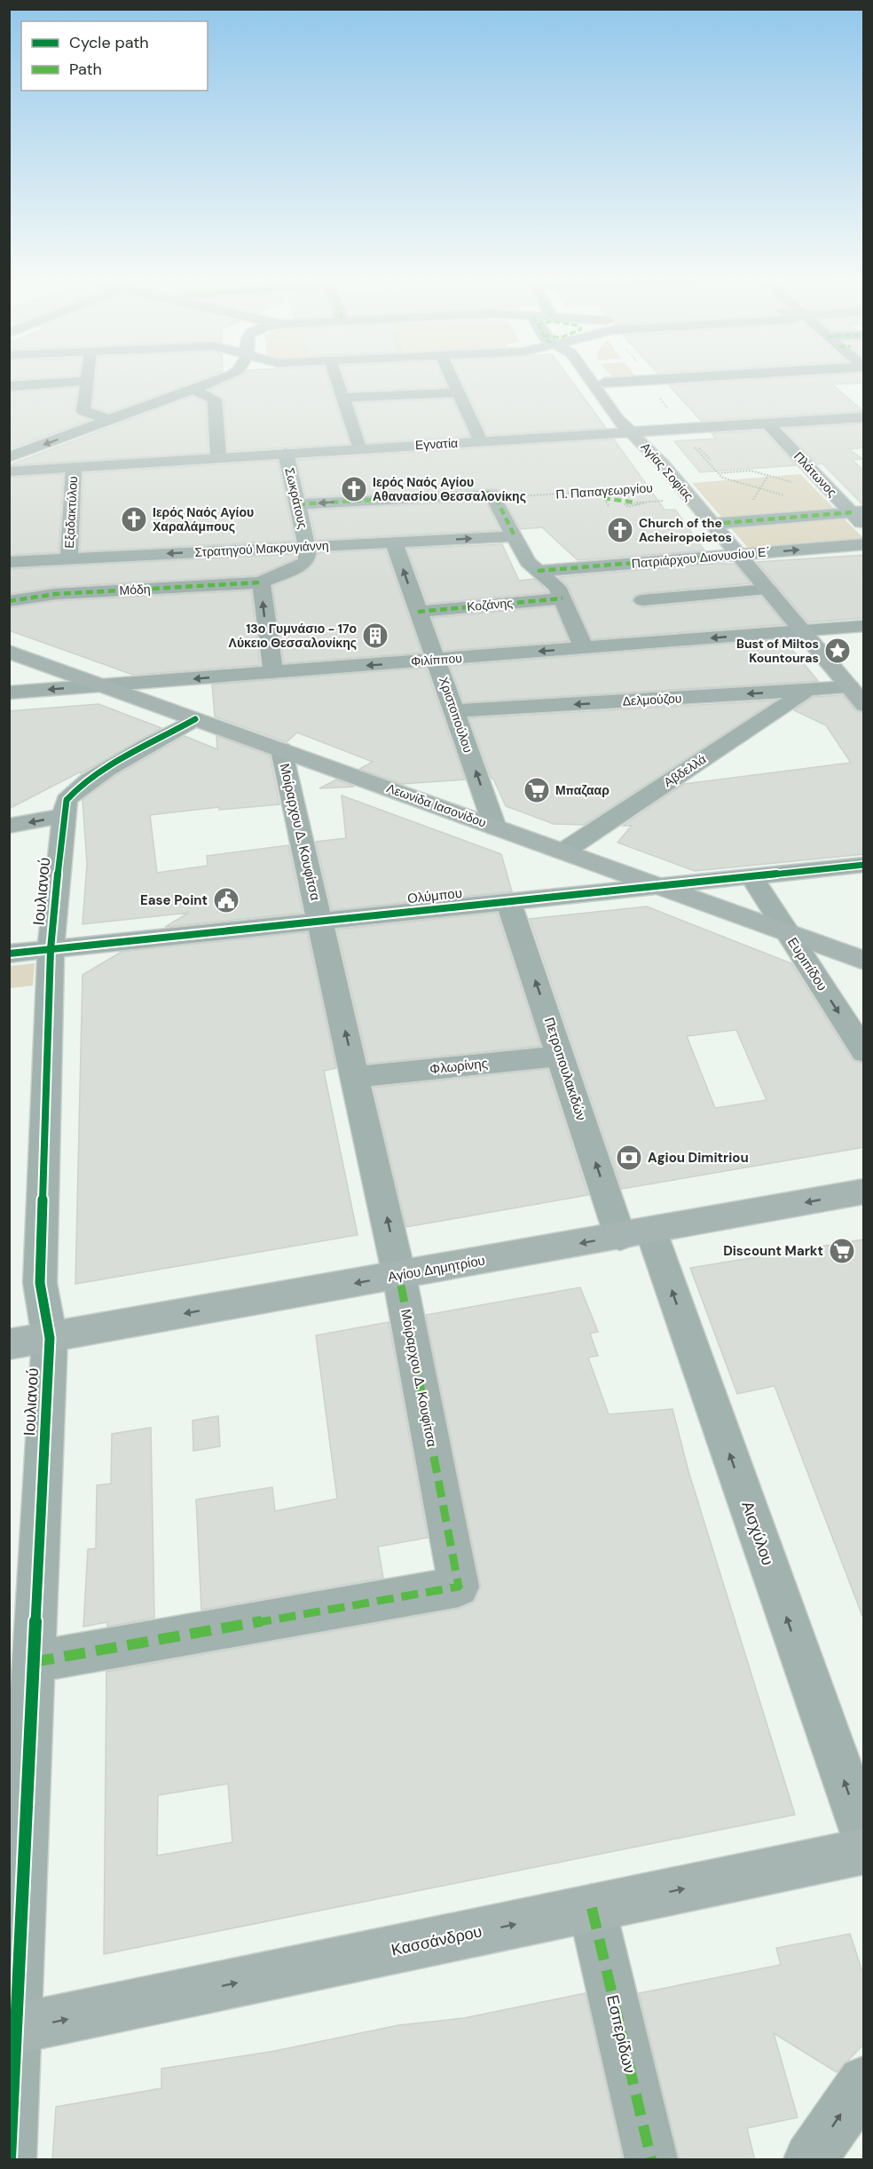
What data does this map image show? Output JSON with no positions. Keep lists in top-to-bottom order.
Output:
{
  "streets": {
    "main road": [
      "Εγνατία",
      "Αγίας Σοφίας",
      "Λεωνίδα Ιασονίδου",
      "Αγίου Δημητρίου",
      "Κασσάνδρου"
    ],
    "street": [
      "Πλάτωνος",
      "Σωκράτους",
      "Εξαδακτύλου",
      "Στρατηγού Μακρυγιάννη",
      "Πατριάρχου Διονυσίου Ε΄",
      "Μόδη",
      "Κοζάνης",
      "Φιλίππου",
      "Δελμούζου",
      "Χριστοπούλου",
      "Αβδελλά",
      "Μοίραρχου Δ. Κουφίτσα",
      "Ιουλιανού",
      "Ολύμπου",
      "Ευριπίδου",
      "Φλωρίνης",
      "Πετροπουλακιδών",
      "Αισχύλου",
      "Εσπερίδων"
    ],
    "path": ["Π. Παπαγεωργίου"]
  },
  "crossings": [
    ["Εγνατία", "Αγίας Σοφίας"],
    ["Εγνατία", "Πλάτωνος"],
    ["Εγνατία", "Σωκράτους"],
    ["Εγνατία", "Εξαδακτύλου"],
    ["Αγίας Σοφίας", "Π. Παπαγεωργίου"],
    ["Αγίας Σοφίας", "Πατριάρχου Διονυσίου Ε΄"],
    ["Αγίας Σοφίας", "Φιλίππου"],
    ["Αγίας Σοφίας", "Δελμούζου"],
    ["Σωκράτους", "Στρατηγού Μακρυγιάννη"],
    ["Σωκράτους", "Μόδη"],
    ["Εξαδακτύλου", "Στρατηγού Μακρυγιάννη"],
    ["Στρατηγού Μακρυγιάννη", "Χριστοπούλου"],
    ["Κοζάνης", "Χριστοπούλου"],
    ["Φιλίππου", "Χριστοπούλου"],
    ["Φιλίππου", "Λεωνίδα Ιασονίδου"],
    ["Δελμούζου", "Χριστοπούλου"],
    ["Δελμούζου", "Αβδελλά"],
    ["Χριστοπούλου", "Λεωνίδα Ιασονίδου"],
    ["Αβδελλά", "Λεωνίδα Ιασονίδου"],
    ["Λεωνίδα Ιασονίδου", "Μοίραρχου Δ. Κουφίτσα"],
    ["Λεωνίδα Ιασονίδου", "Ιουλιανού"],
    ["Λεωνίδα Ιασονίδου", "Ολύμπου"],
    ["Λεωνίδα Ιασονίδου", "Ευριπίδου"],
    ["Μοίραρχου Δ. Κουφίτσα", "Ιουλιανού"],
    ["Μοίραρχου Δ. Κουφίτσα", "Ολύμπου"],
    ["Μοίραρχου Δ. Κουφίτσα", "Φλωρίνης"],
    ["Μοίραρχου Δ. Κουφίτσα", "Αγίου Δημητρίου"],
    ["Ιουλιανού", "Ολύμπου"],
    ["Ιουλιανού", "Αγίου Δημητρίου"],
    ["Ιουλιανού", "Κασσάνδρου"],
    ["Ολύμπου", "Ευριπίδου"],
    ["Ολύμπου", "Πετροπουλακιδών"],
    ["Φλωρίνης", "Πετροπουλακιδών"],
    ["Πετροπουλακιδών", "Αγίου Δημητρίου"],
    ["Πετροπουλακιδών", "Αισχύλου"],
    ["Αγίου Δημητρίου", "Αισχύλου"],
    ["Κασσάνδρου", "Εσπερίδων"]
  ],
  "one_way": [
    "Ευριπίδου",
    "Πετροπουλακιδών",
    "Αγίου Δημητρίου",
    "Αισχύλου",
    "Κασσάνδρου"
  ],
  "places": {
    "church": ["Ιερός Ναός Αγίου Αθανασίου Θεσσαλονίκης", "Ιερός Ναός Αγίου Χαραλάμπους", "Church of the Acheiropoietos"],
    "building": ["13ο Γυμνάσιο - 17ο Λύκειο Θεσσαλονίκης"],
    "place": ["Bust of Miltos Kountouras"],
    "supermarket": ["Μπαζααρ", "Discount Markt"],
    "public building": ["Ease Point"],
    "bank": ["Agiou Dimitriou"]
  },
  "legend": ["Cycle path", "Path"]
}
